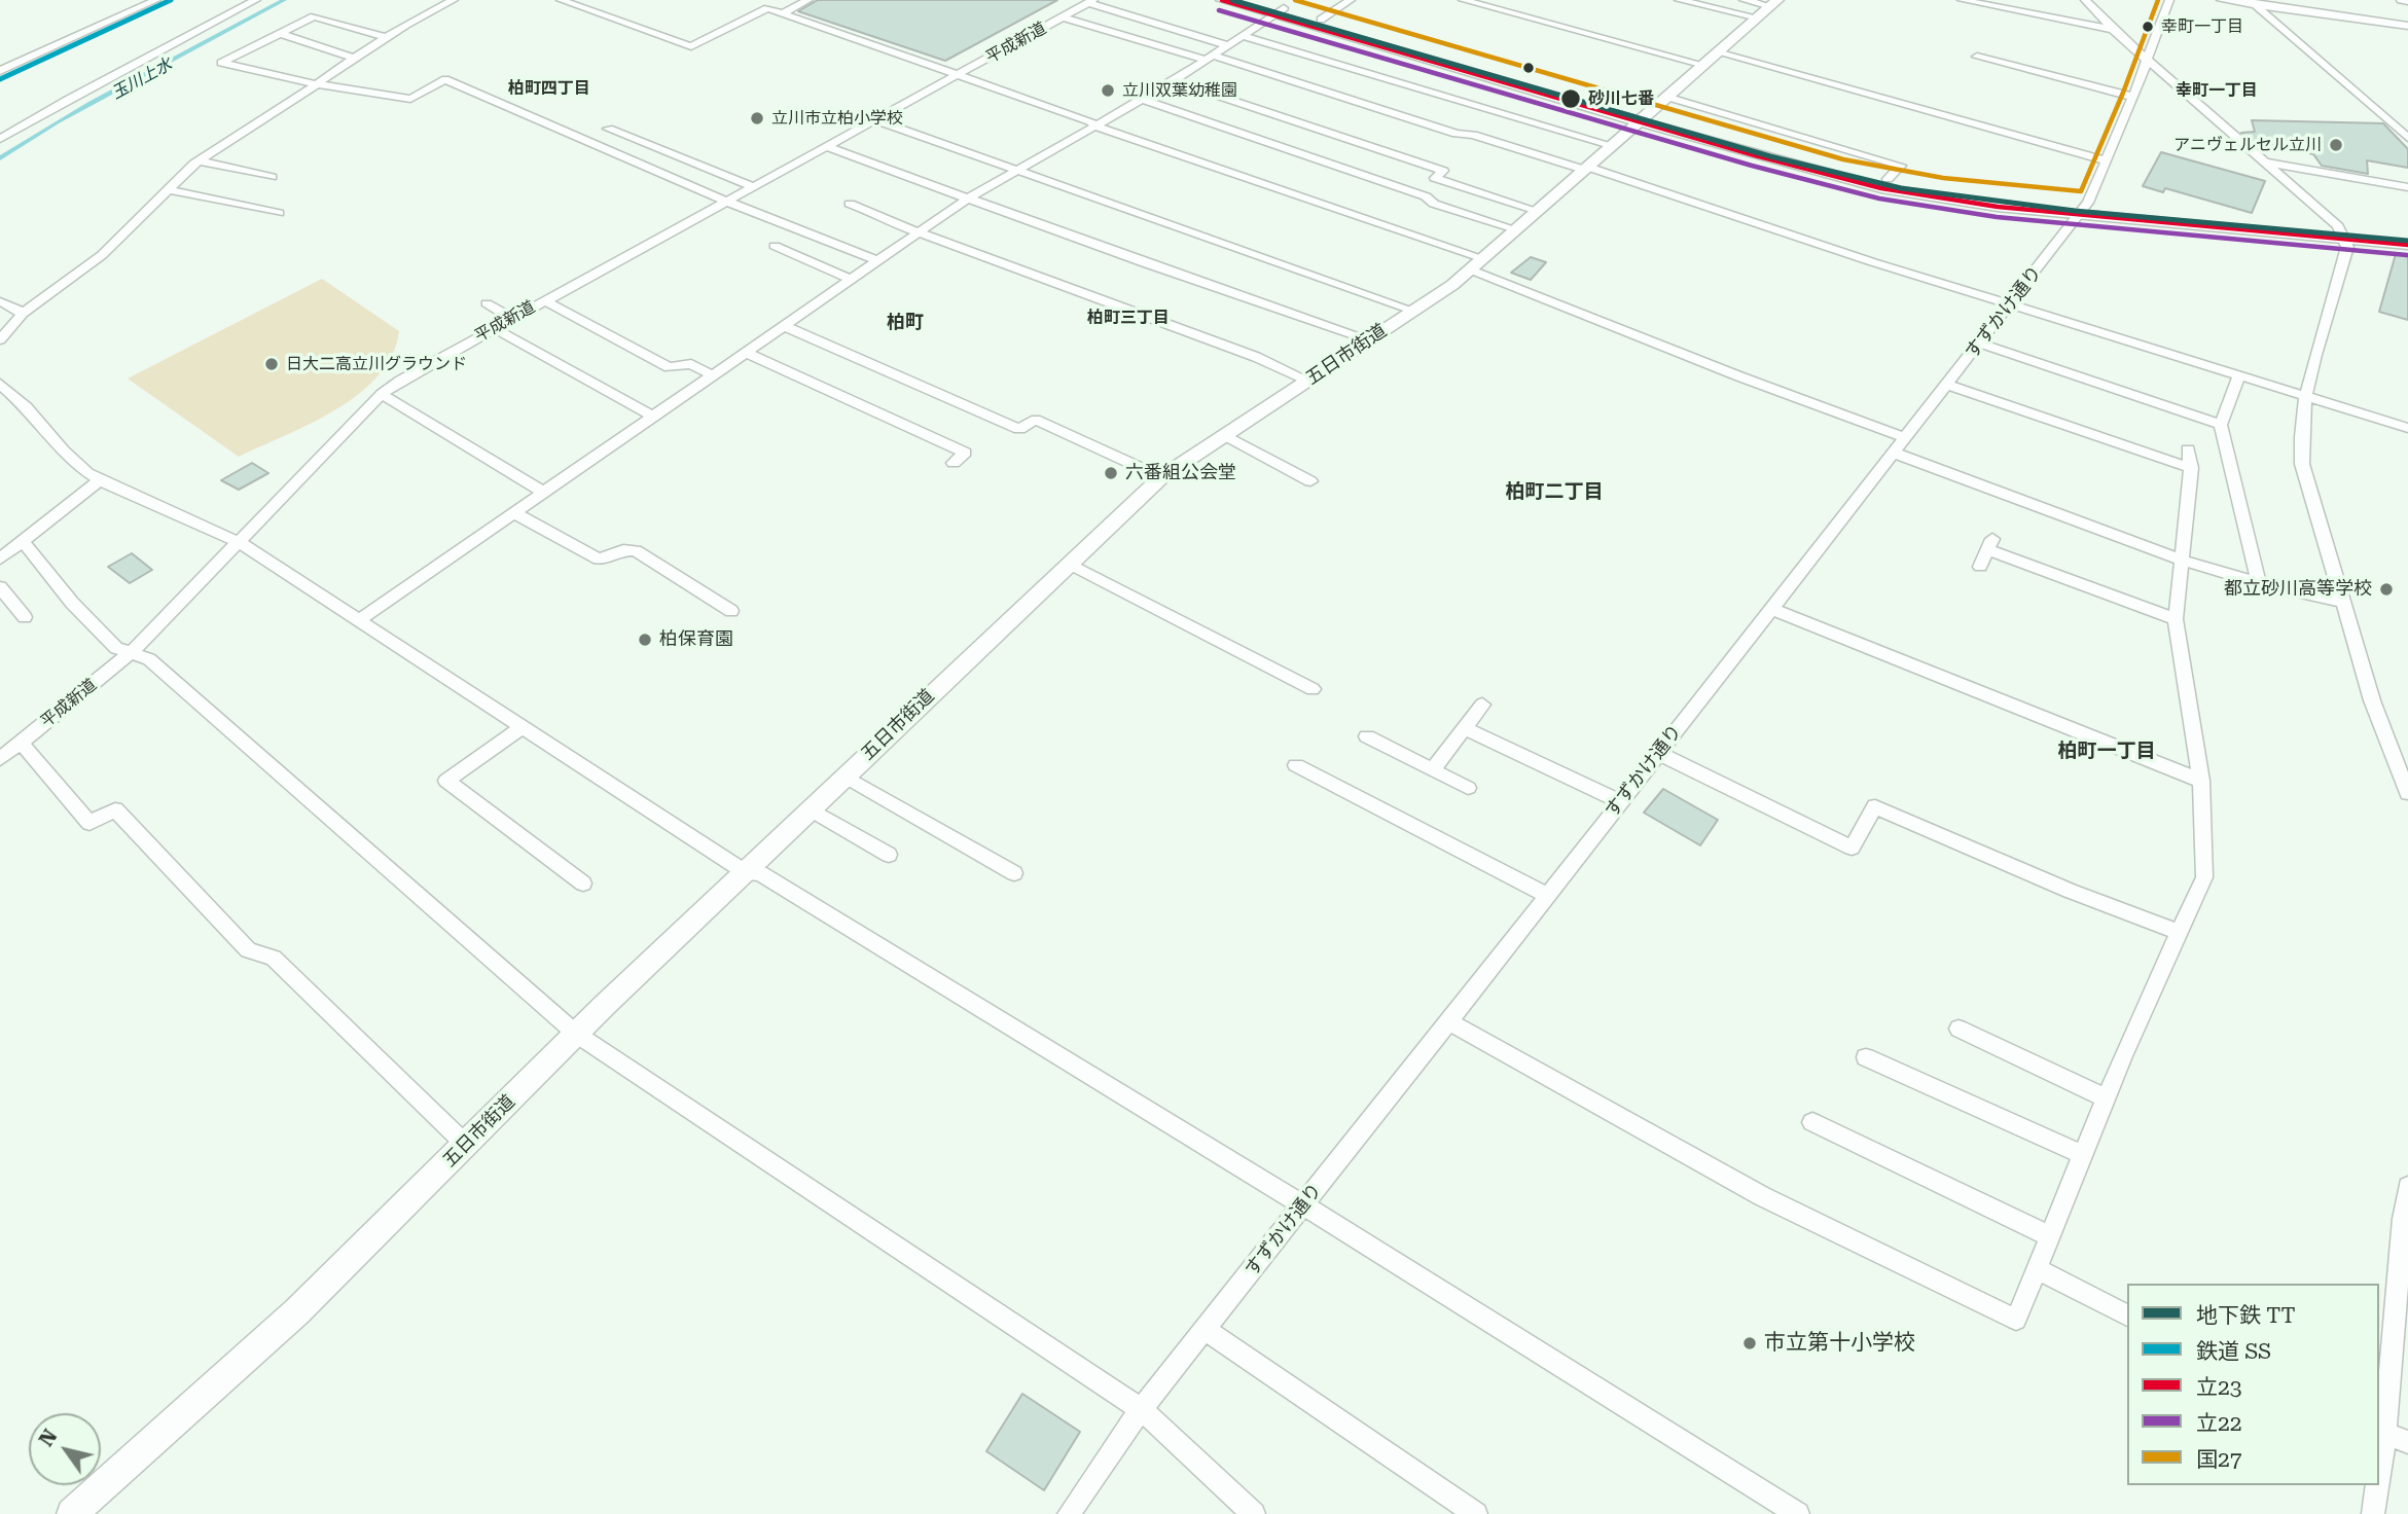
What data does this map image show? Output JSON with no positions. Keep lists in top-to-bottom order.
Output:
{
  "streets": {
    "main road": ["五日市街道"],
    "street": ["平成新道", "すずかけ通り"]
  },
  "districts": [
    "柏町四丁目",
    "幸町一丁目",
    "柏町三丁目",
    "柏町",
    "柏町二丁目",
    "柏町一丁目"
  ],
  "water": ["玉川上水"],
  "places": [
    "幸町一丁目",
    "立川双葉幼稚園",
    "砂川七番",
    "立川市立柏小学校",
    "アニヴェルセル立川",
    "日大二高立川グラウンド",
    "六番組公会堂",
    "都立砂川高等学校",
    "柏保育園",
    "市立第十小学校"
  ],
  "lines": [
    "metro line TT",
    "rail line SS",
    "transit line 立23",
    "transit line 国27",
    "transit line 立22"
  ],
  "legend": [
    "地下鉄 TT",
    "鉄道 SS",
    "立23",
    "立22",
    "国27"
  ],
  "north": "top left"
}
